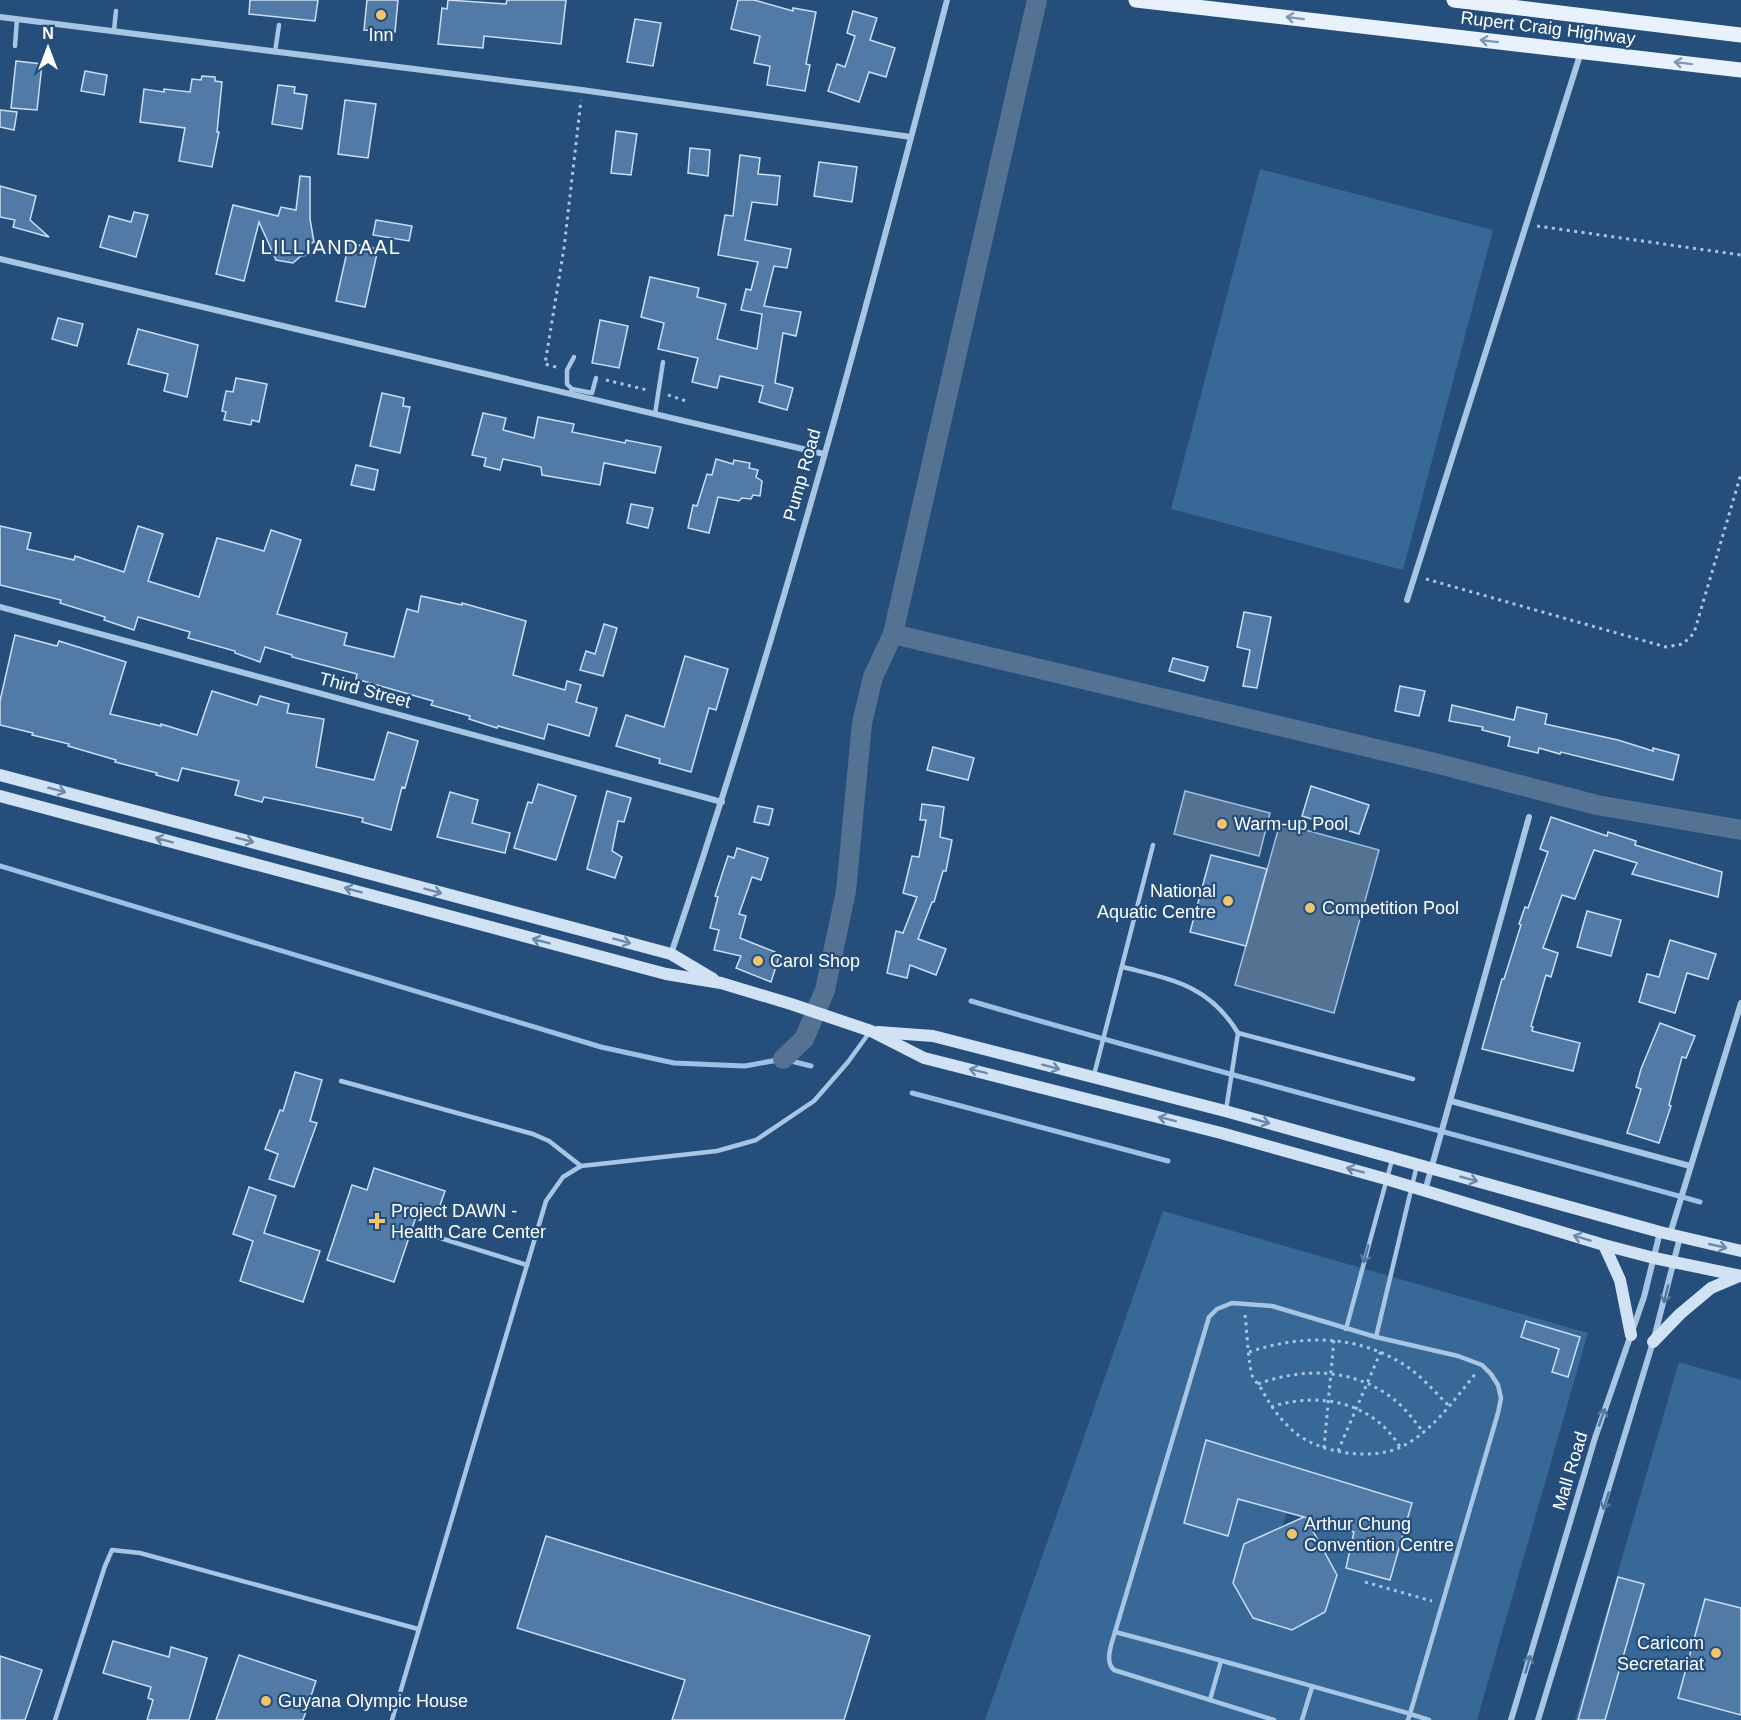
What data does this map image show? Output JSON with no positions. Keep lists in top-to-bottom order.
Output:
{
  "streets": {
    "main road": ["Rupert Craig Highway"],
    "street": ["Pump Road", "Third Street", "Mall Road"]
  },
  "crossings": [
    ["Pump Road", "Third Street"]
  ],
  "districts": ["LILLIANDAAL"],
  "places": {
    "other": [
      "Inn",
      "Warm-up Pool",
      "National Aquatic Centre",
      "Competition Pool",
      "Carol Shop",
      "Arthur Chung Convention Centre",
      "Caricom Secretariat",
      "Guyana Olympic House"
    ],
    "health": ["Project DAWN - Health Care Center"]
  },
  "north": "top"
}
